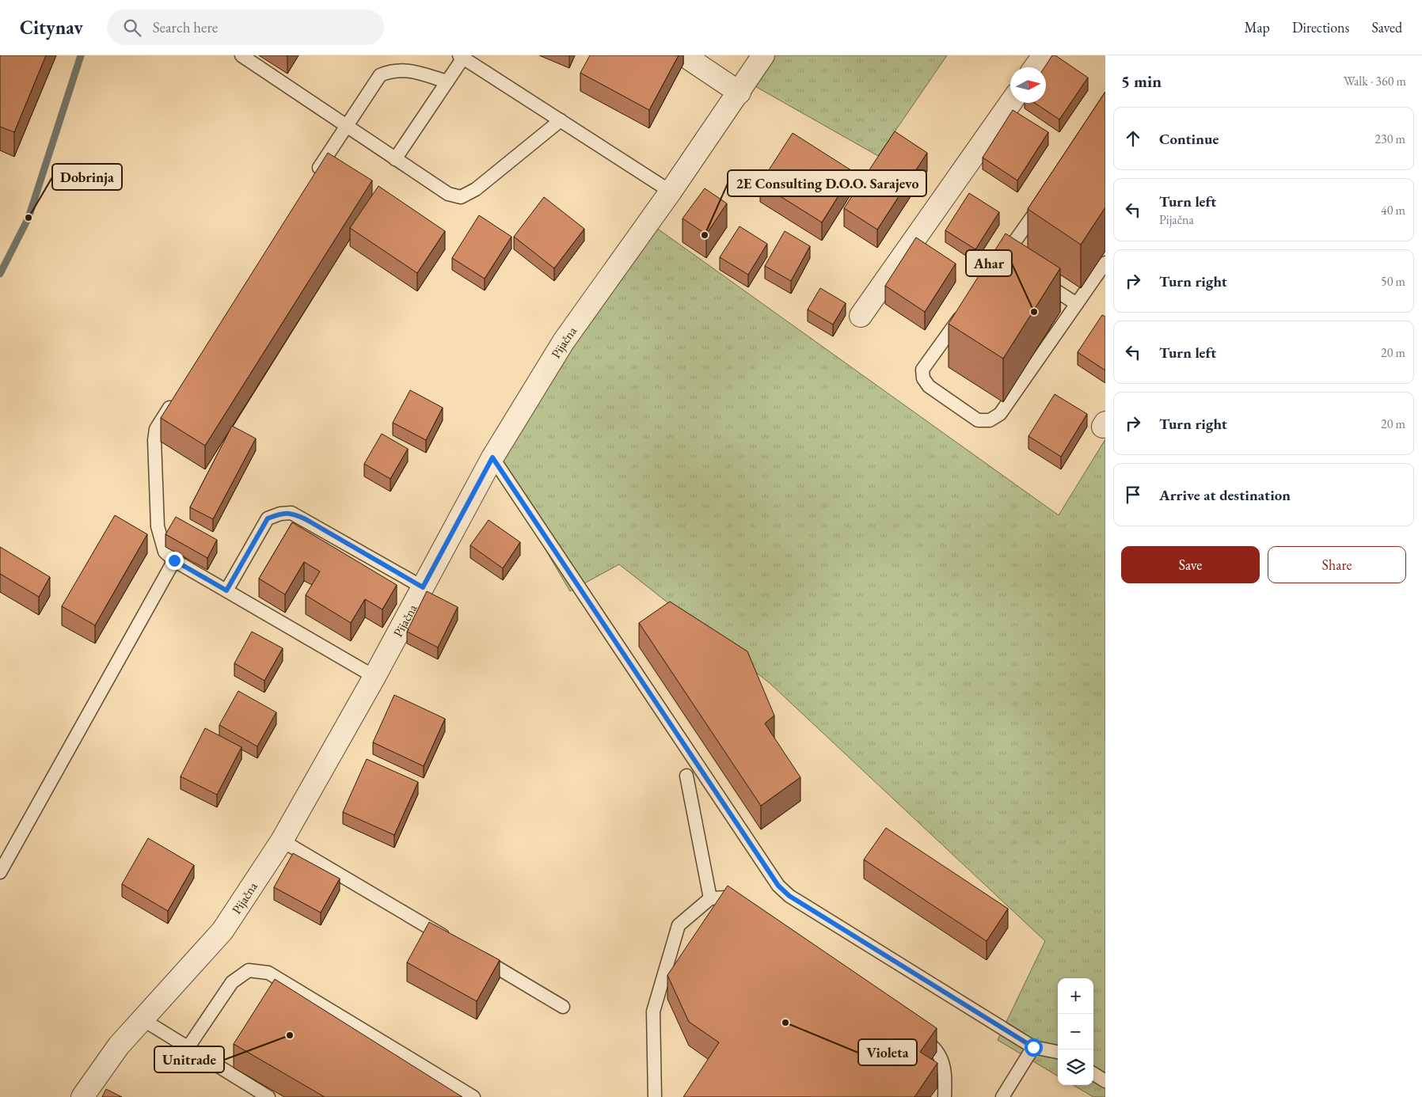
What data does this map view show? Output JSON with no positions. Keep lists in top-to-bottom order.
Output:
{
  "streets": {
    "street": ["Pijačna"]
  },
  "places": [
    "Dobrinja",
    "2E Consulting D.O.O. Sarajevo",
    "Ahar",
    "Violeta",
    "Unitrade"
  ],
  "north": "right",
  "page": {
    "header": "Citynav",
    "search": "Search here",
    "nav": ["Map", "Directions", "Saved"],
    "heading": ["5 min", "Walk · 360 m"],
    "list": [
      ["Continue", "230 m"],
      ["Turn left", "Pijačna", "40 m"],
      ["Turn right", "50 m"],
      ["Turn left", "20 m"],
      ["Turn right", "20 m"],
      "Arrive at destination"
    ],
    "buttons": ["Save", "Share"],
    "map_buttons": ["+", "−"]
  }
}
